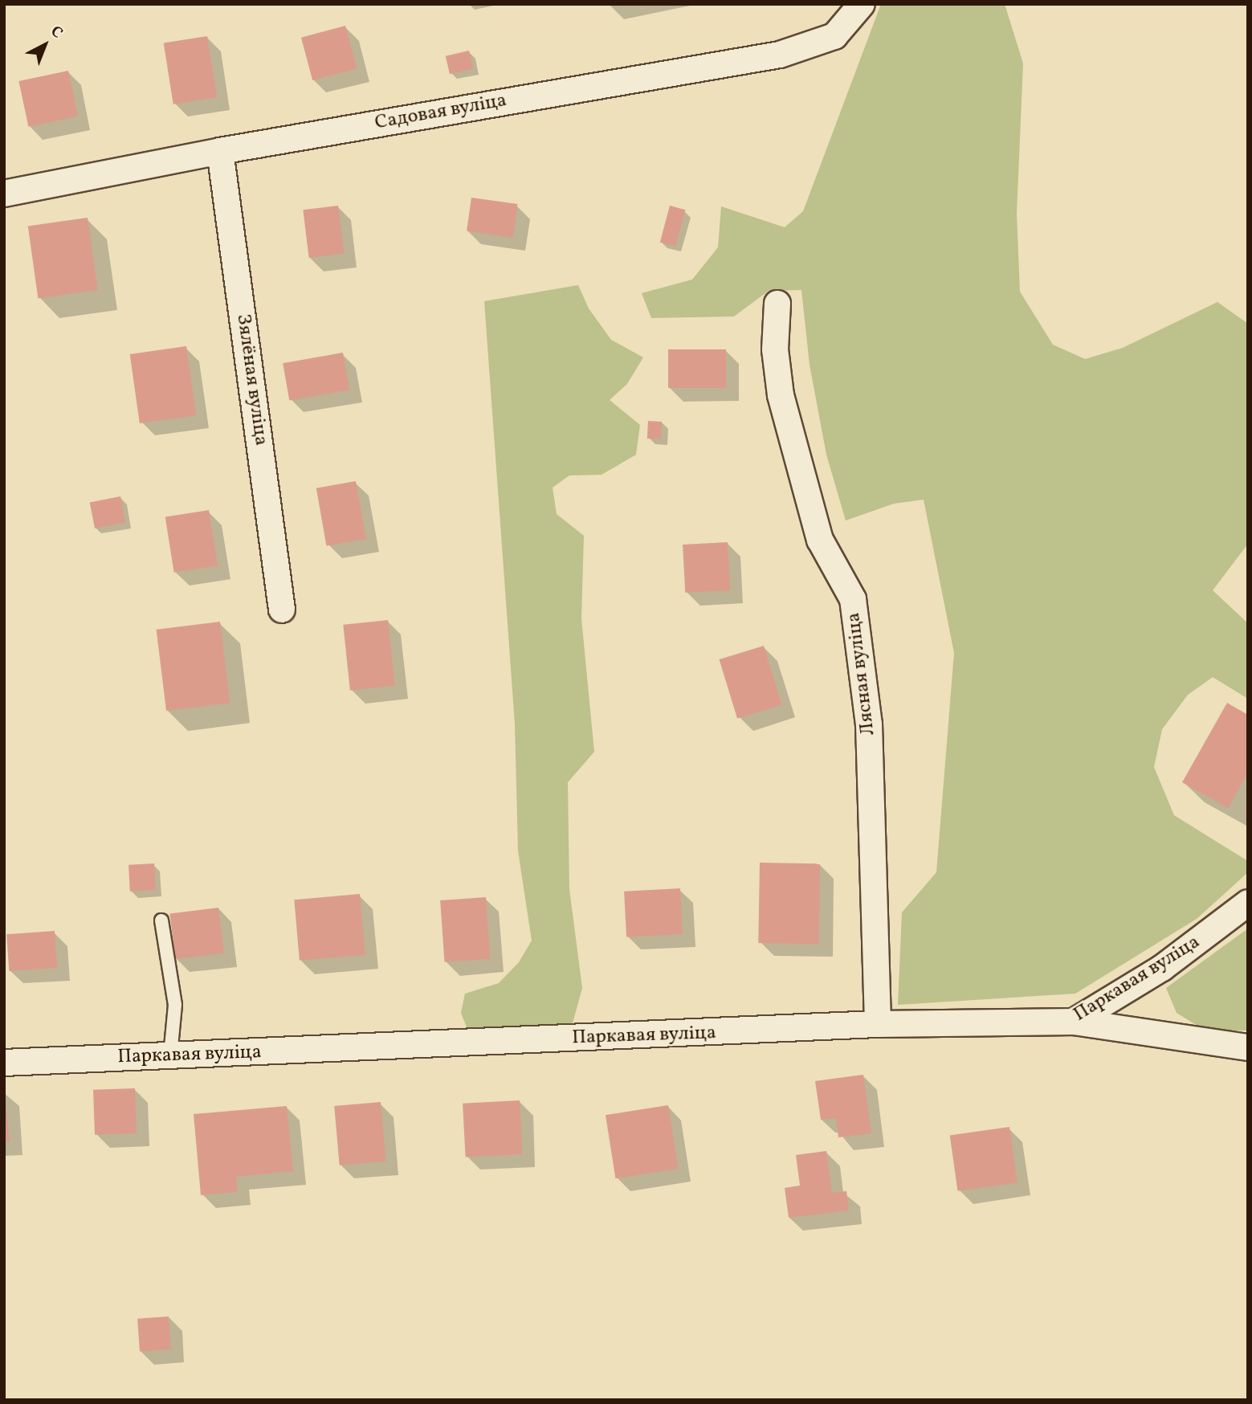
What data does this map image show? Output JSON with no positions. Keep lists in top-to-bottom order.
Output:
{
  "streets": {
    "street": [
      "Садовая вуліца",
      "Зялёная вуліца",
      "Лясная вуліца",
      "Паркавая вуліца"
    ]
  },
  "crossings": [
    ["Садовая вуліца", "Зялёная вуліца"],
    ["Лясная вуліца", "Паркавая вуліца"]
  ],
  "north": "top right"
}
